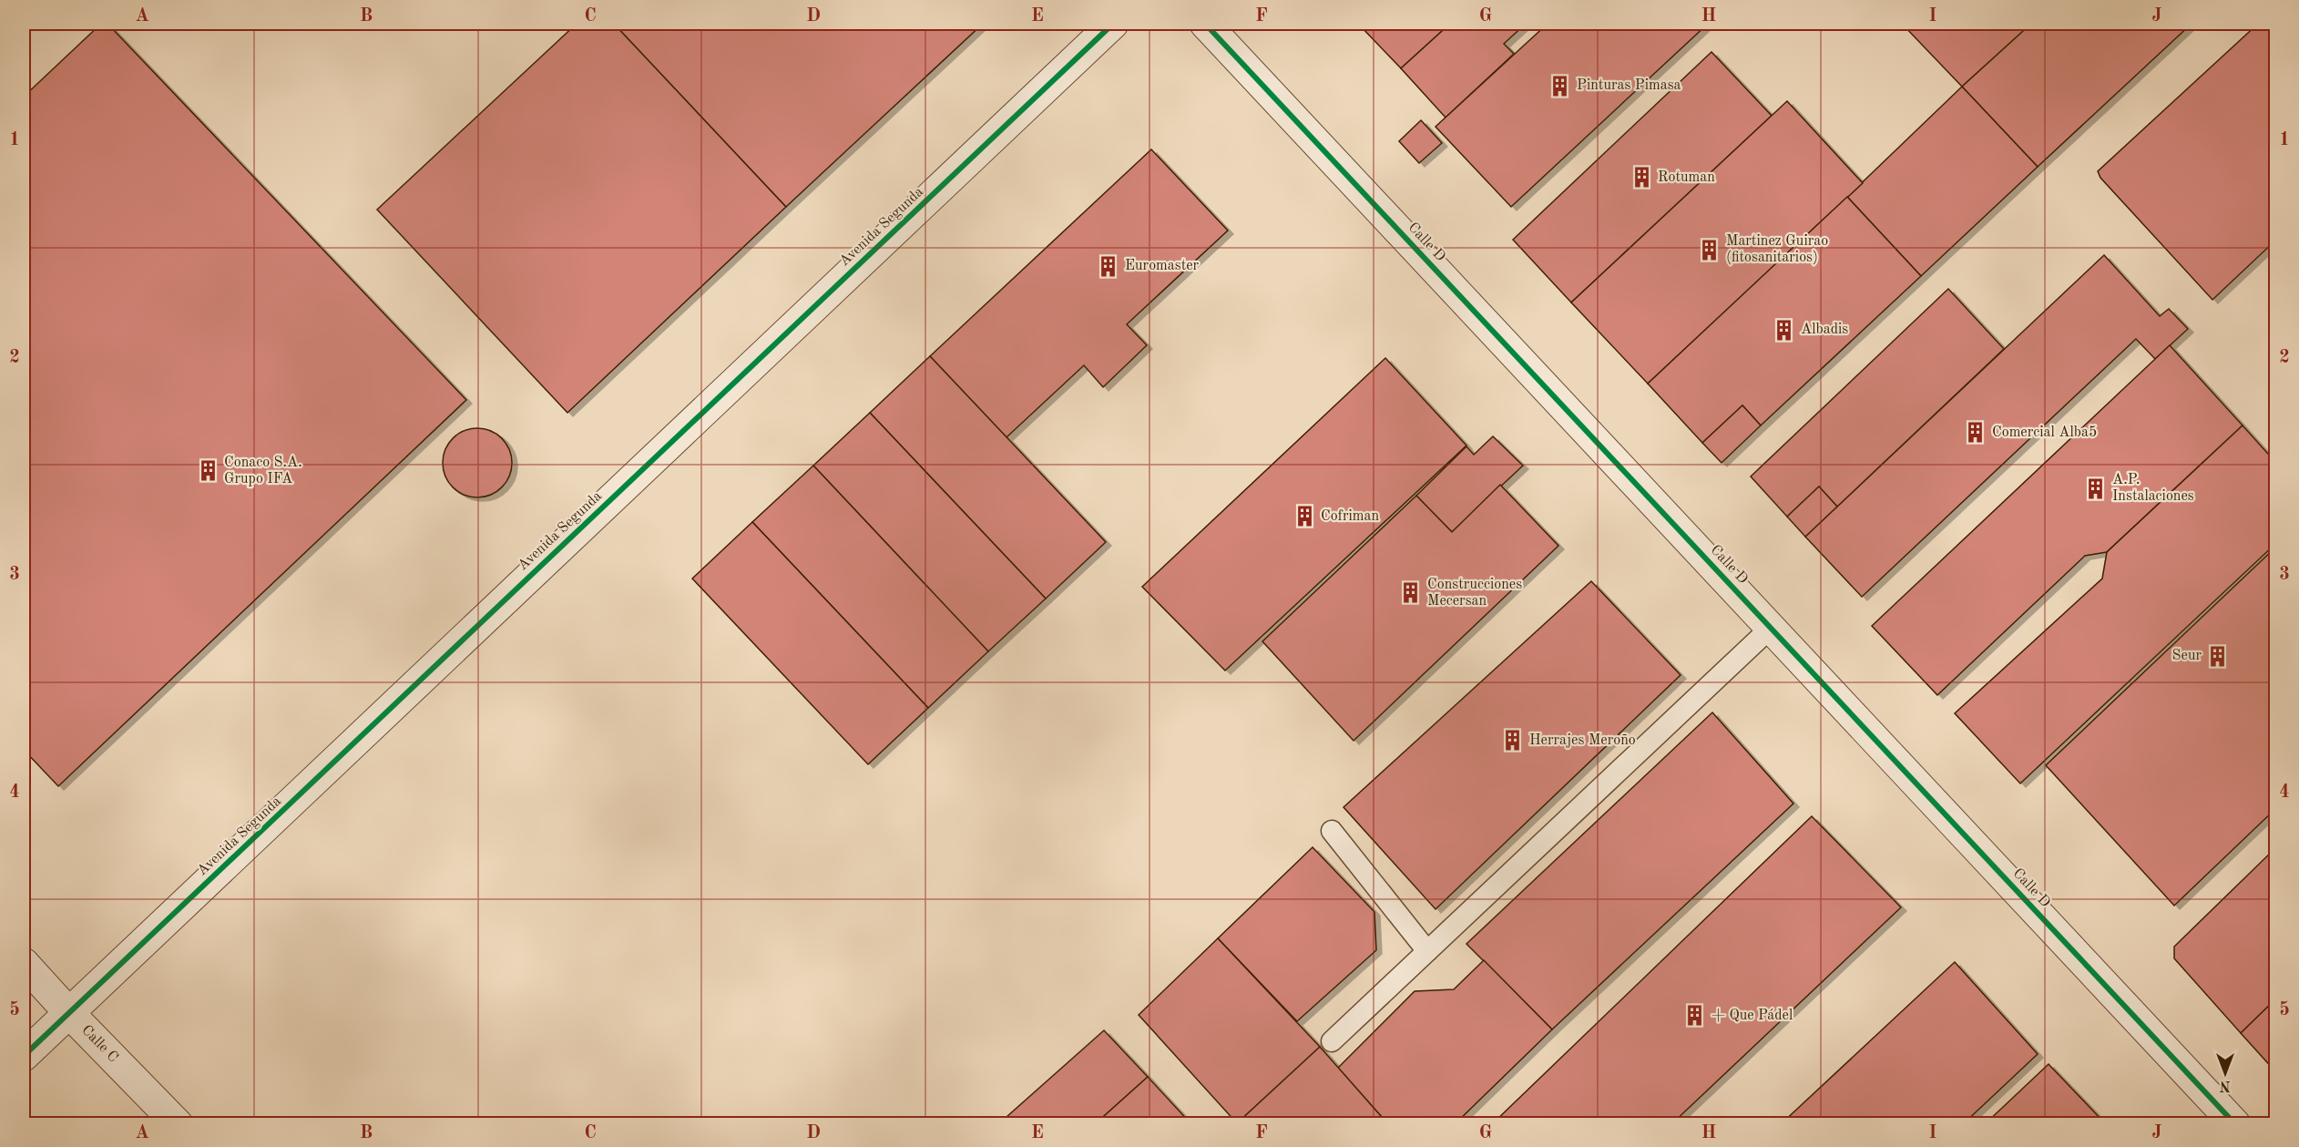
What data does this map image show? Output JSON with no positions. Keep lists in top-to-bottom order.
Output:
{
  "streets": {
    "street": ["Avenida Segunda", "Calle D", "Calle C"]
  },
  "crossings": [
    ["Avenida Segunda", "Calle C"]
  ],
  "places": {
    "building": [
      "Pinturas Pimasa",
      "Rotuman",
      "Martinez Guirao (fitosanitarios)",
      "Euromaster",
      "Albadis",
      "Comercial Alba5",
      "Conaco S.A. Grupo IFA",
      "A.P. Instalaciones",
      "Cofriman",
      "Construcciones Mecersan",
      "Seur",
      "Herrajes Meroño",
      "+ Que Pádel"
    ]
  },
  "north": "bottom",
  "grid": {
    "columns": [
      "A",
      "B",
      "C",
      "D",
      "E",
      "F",
      "G",
      "H",
      "I",
      "J"
    ],
    "rows": [
      "1",
      "2",
      "3",
      "4",
      "5"
    ]
  }
}
